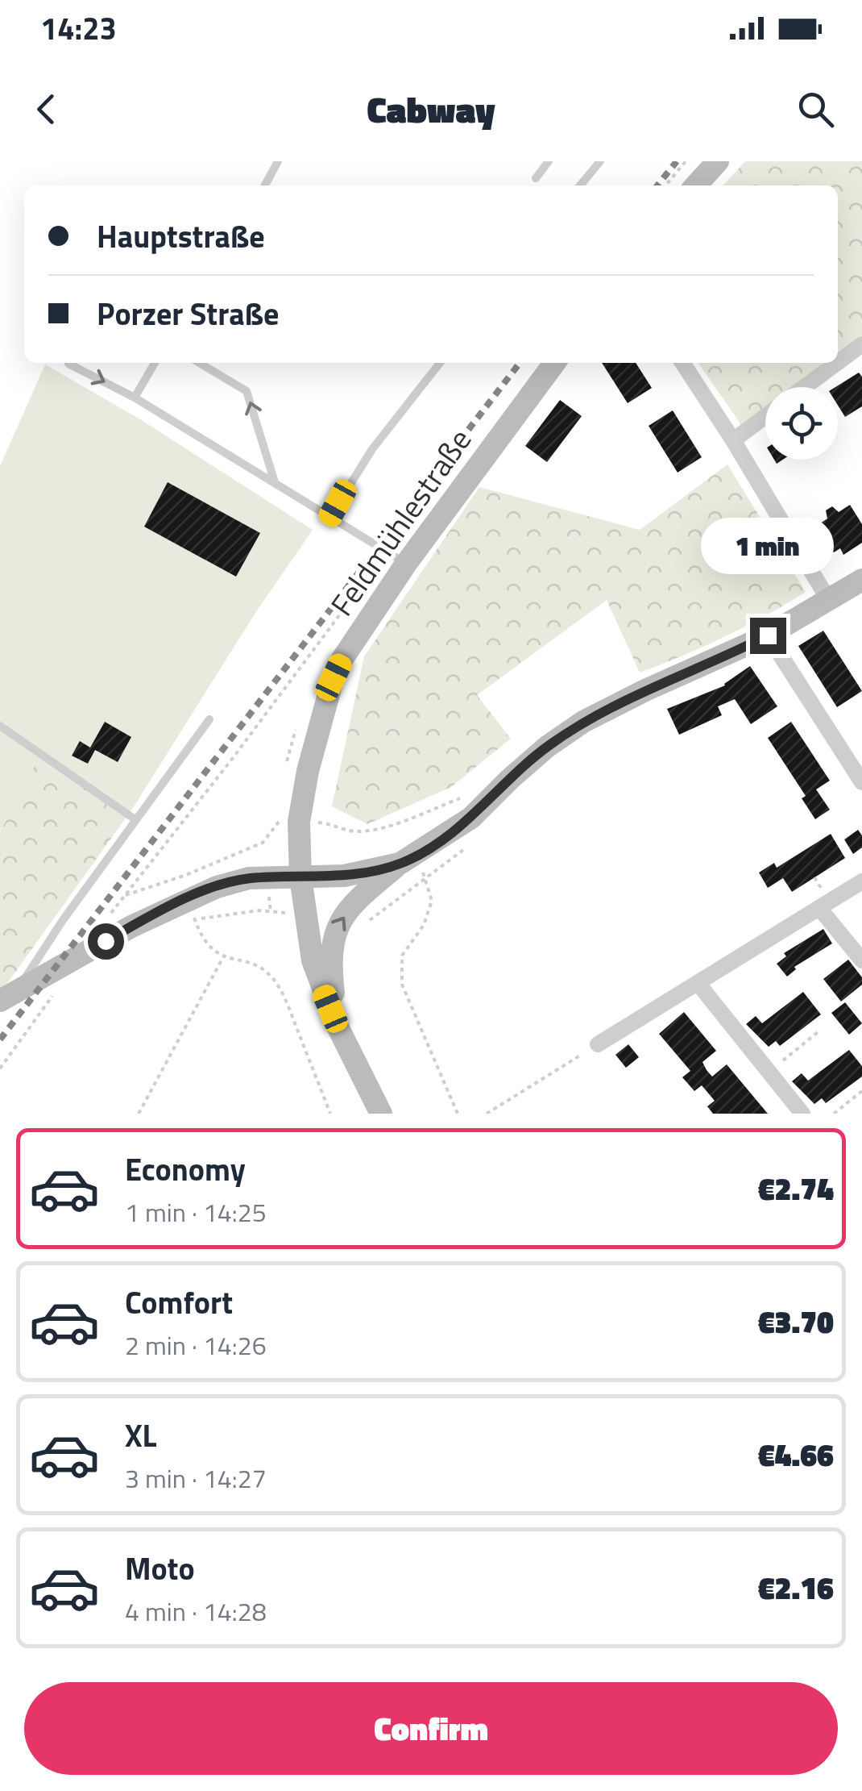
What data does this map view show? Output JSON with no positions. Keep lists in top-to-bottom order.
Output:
{
  "streets": {
    "main road": ["Feldmühlestraße"]
  },
  "page": {
    "status": "14:23",
    "header": "Cabway",
    "banner": ["Hauptstraße", "Porzer Straße"],
    "bubble": "1 min",
    "list": [
      {
        "name": "Economy",
        "note": "1 min · 14:25",
        "value": "€2.74"
      },
      {
        "name": "Comfort",
        "note": "2 min · 14:26",
        "value": "€3.70"
      },
      {
        "name": "XL",
        "note": "3 min · 14:27",
        "value": "€4.66"
      },
      {
        "name": "Moto",
        "note": "4 min · 14:28",
        "value": "€2.16"
      }
    ],
    "buttons": "Confirm"
  }
}
